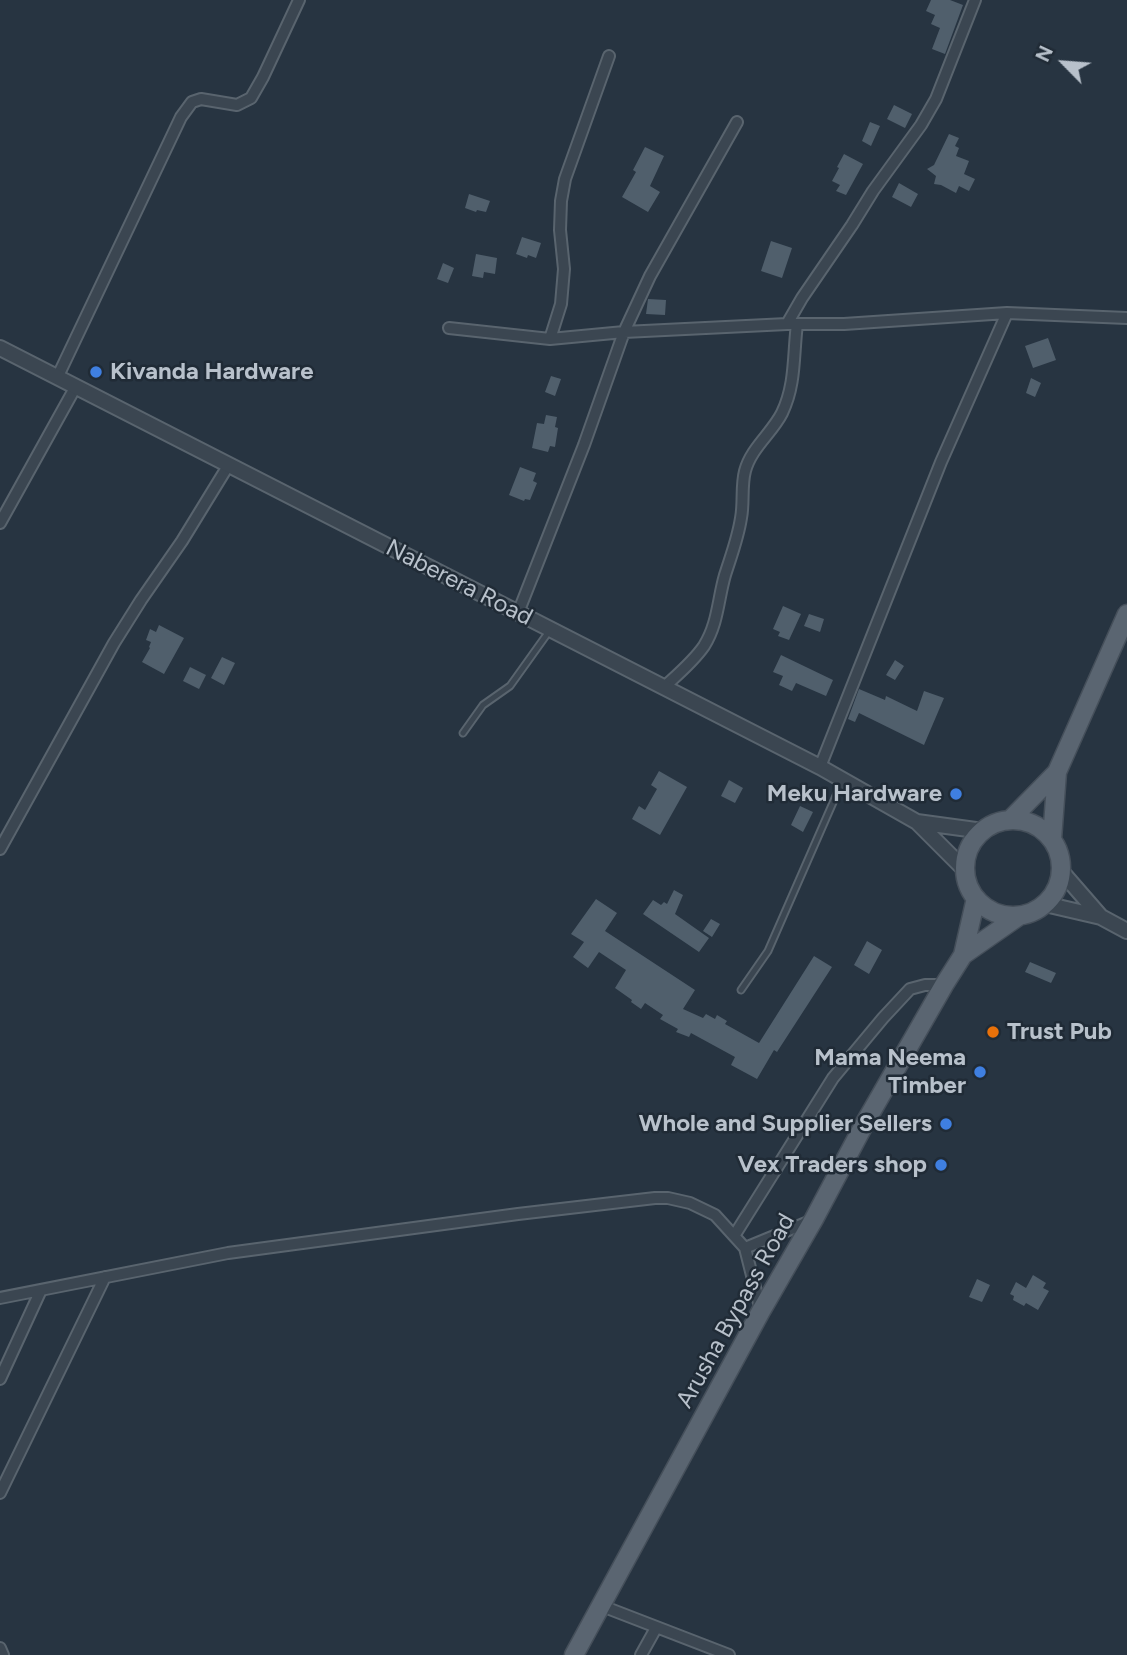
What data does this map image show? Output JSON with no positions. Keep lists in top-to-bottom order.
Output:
{
  "streets": {
    "main road": ["Arusha Bypass Road"],
    "street": ["Naberera Road"]
  },
  "crossings": [
    ["Naberera Road", "Arusha Bypass Road"]
  ],
  "places": [
    "Kivanda Hardware",
    "Meku Hardware",
    "Trust Pub",
    "Mama Neema Timber",
    "Whole and Supplier Sellers",
    "Vex Traders shop"
  ],
  "north": "top left"
}
